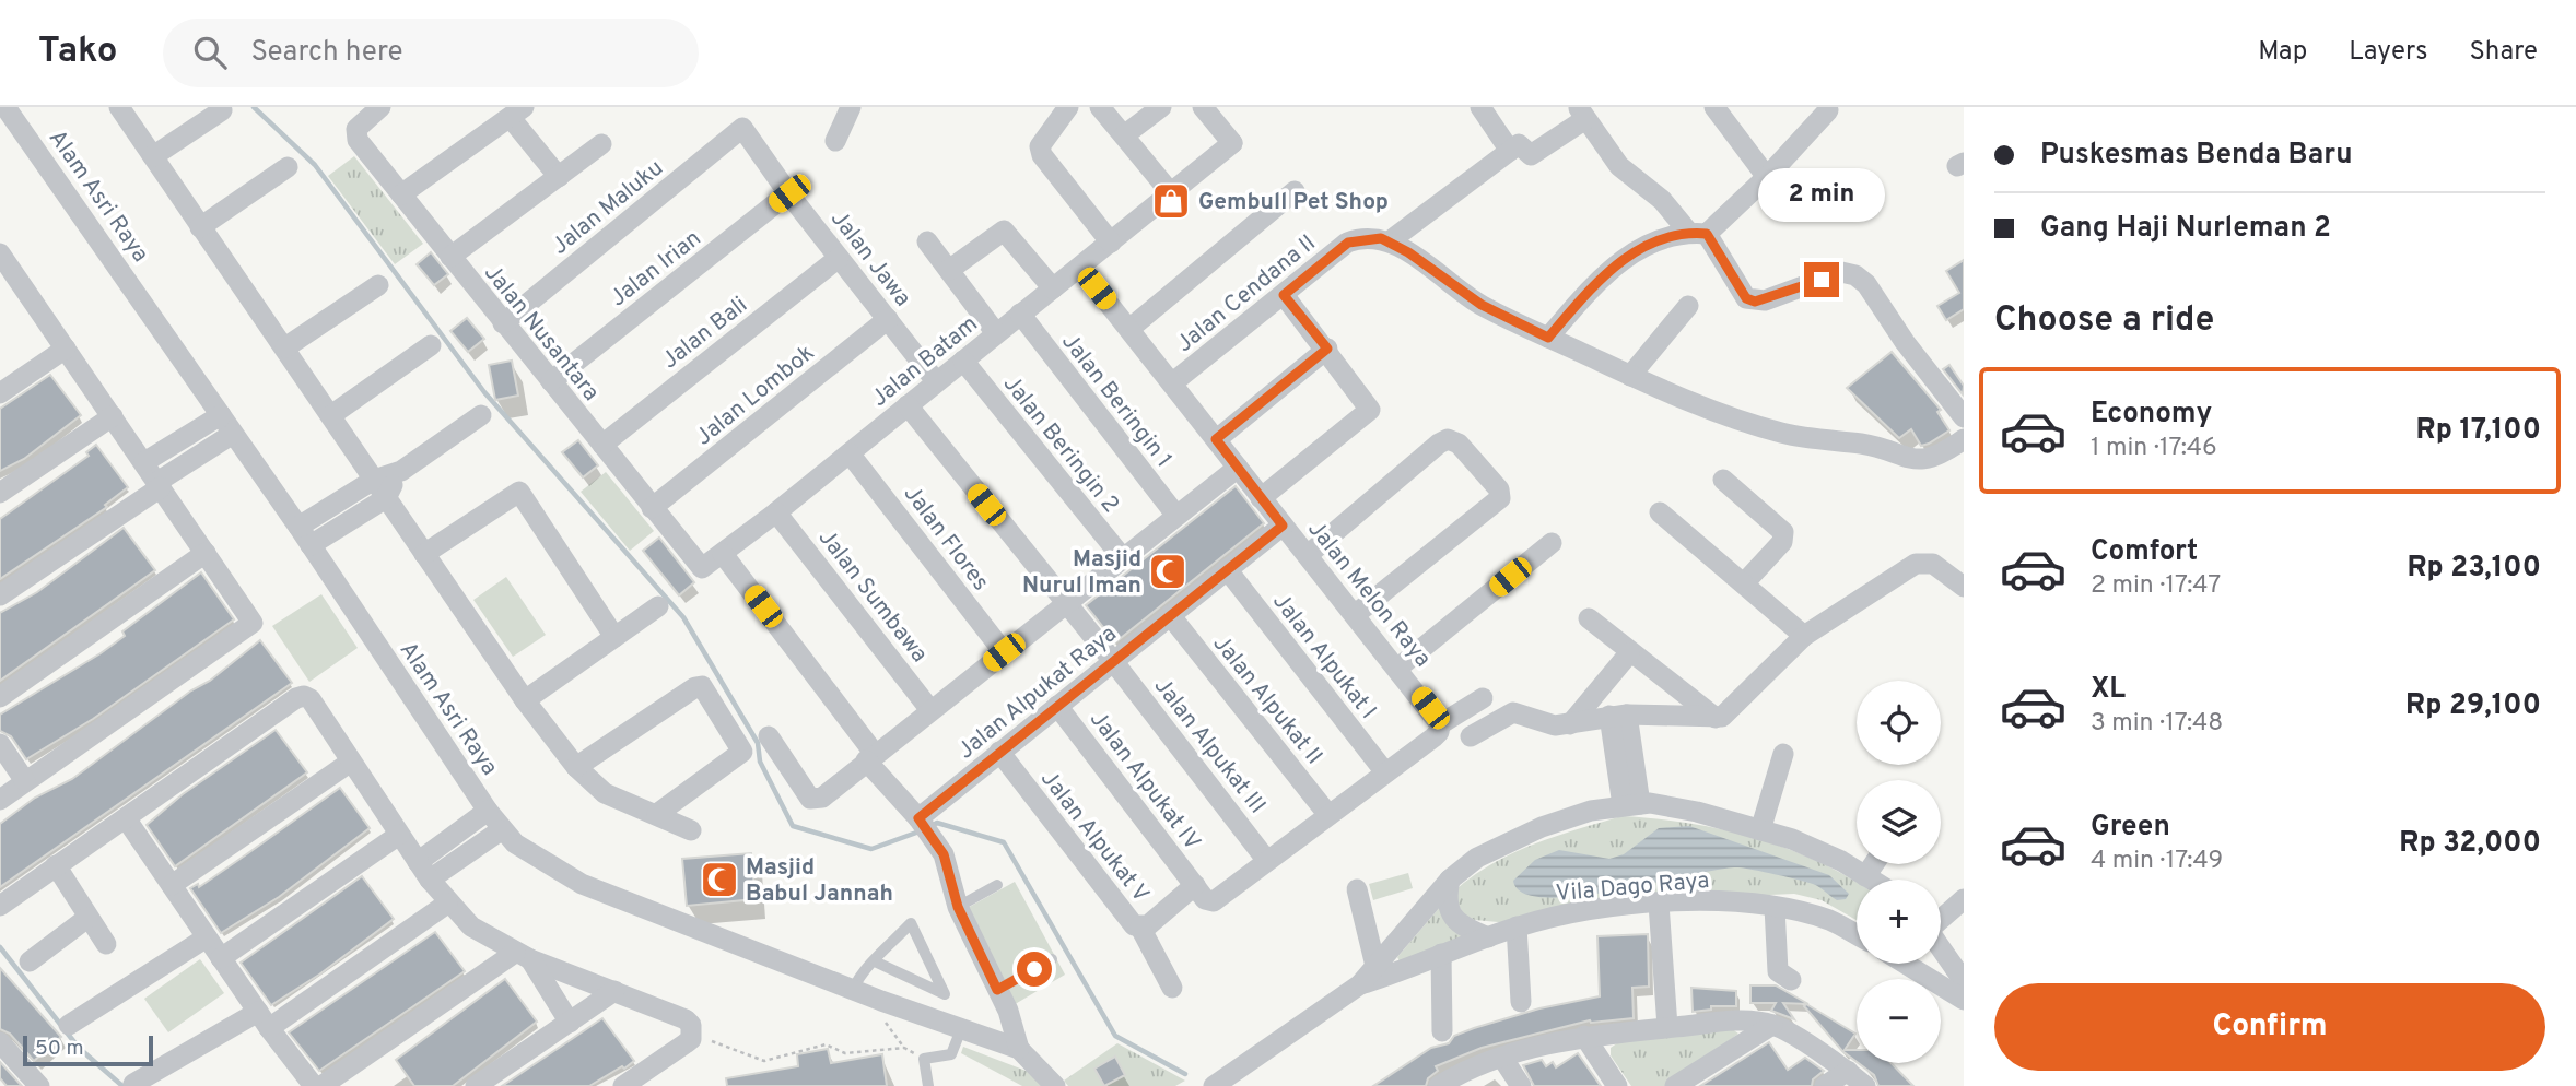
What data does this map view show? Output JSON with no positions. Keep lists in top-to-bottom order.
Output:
{
  "streets": {
    "street": [
      "Alam Asri Raya",
      "Jalan Maluku",
      "Jalan Jawa",
      "Jalan Irian",
      "Jalan Cendana II",
      "Jalan Nusantara",
      "Jalan Bali",
      "Jalan Batam",
      "Jalan Lombok",
      "Jalan Beringin 1",
      "Jalan Beringin 2",
      "Jalan Flores",
      "Jalan Melon Raya",
      "Jalan Sumbawa",
      "Jalan Alpukat I",
      "Jalan Alpukat Raya",
      "Jalan Alpukat II",
      "Jalan Alpukat III",
      "Jalan Alpukat IV",
      "Jalan Alpukat V",
      "Vila Dago Raya"
    ]
  },
  "crossings": [
    ["Jalan Maluku", "Jalan Jawa"],
    ["Jalan Maluku", "Jalan Nusantara"],
    ["Jalan Jawa", "Jalan Irian"],
    ["Jalan Jawa", "Jalan Bali"],
    ["Jalan Jawa", "Jalan Batam"],
    ["Jalan Jawa", "Jalan Lombok"],
    ["Jalan Irian", "Jalan Nusantara"],
    ["Jalan Cendana II", "Jalan Melon Raya"],
    ["Jalan Nusantara", "Jalan Bali"],
    ["Jalan Nusantara", "Jalan Batam"],
    ["Jalan Nusantara", "Jalan Lombok"],
    ["Jalan Batam", "Jalan Beringin 1"],
    ["Jalan Batam", "Jalan Beringin 2"],
    ["Jalan Batam", "Jalan Flores"],
    ["Jalan Batam", "Jalan Melon Raya"],
    ["Jalan Batam", "Jalan Sumbawa"],
    ["Jalan Batam", "Jalan Alpukat III"],
    ["Jalan Melon Raya", "Jalan Alpukat Raya"],
    ["Jalan Alpukat I", "Jalan Alpukat Raya"],
    ["Jalan Alpukat Raya", "Jalan Alpukat II"],
    ["Jalan Alpukat Raya", "Jalan Alpukat III"],
    ["Jalan Alpukat Raya", "Jalan Alpukat IV"],
    ["Jalan Alpukat Raya", "Jalan Alpukat V"],
    ["Jalan Alpukat IV", "Jalan Alpukat V"]
  ],
  "places": {
    "shop": ["Gembull Pet Shop"],
    "mosque": ["Masjid Nurul Iman", "Masjid Babul Jannah"]
  },
  "scale_bar": "50 m",
  "page": {
    "header": "Tako",
    "search": "Search here",
    "nav": ["Map", "Layers", "Share"],
    "banner": ["Puskesmas Benda Baru", "Gang Haji Nurleman 2"],
    "bubble": "2 min",
    "heading": "Choose a ride",
    "list": [
      {
        "name": "Economy",
        "note": "1 min · 17:46",
        "value": "Rp 17,100"
      },
      {
        "name": "Comfort",
        "note": "2 min · 17:47",
        "value": "Rp 23,100"
      },
      {
        "name": "XL",
        "note": "3 min · 17:48",
        "value": "Rp 29,100"
      },
      {
        "name": "Green",
        "note": "4 min · 17:49",
        "value": "Rp 32,000"
      }
    ],
    "map_buttons": ["+", "−"],
    "buttons": "Confirm",
    "scale": "50 m"
  }
}
